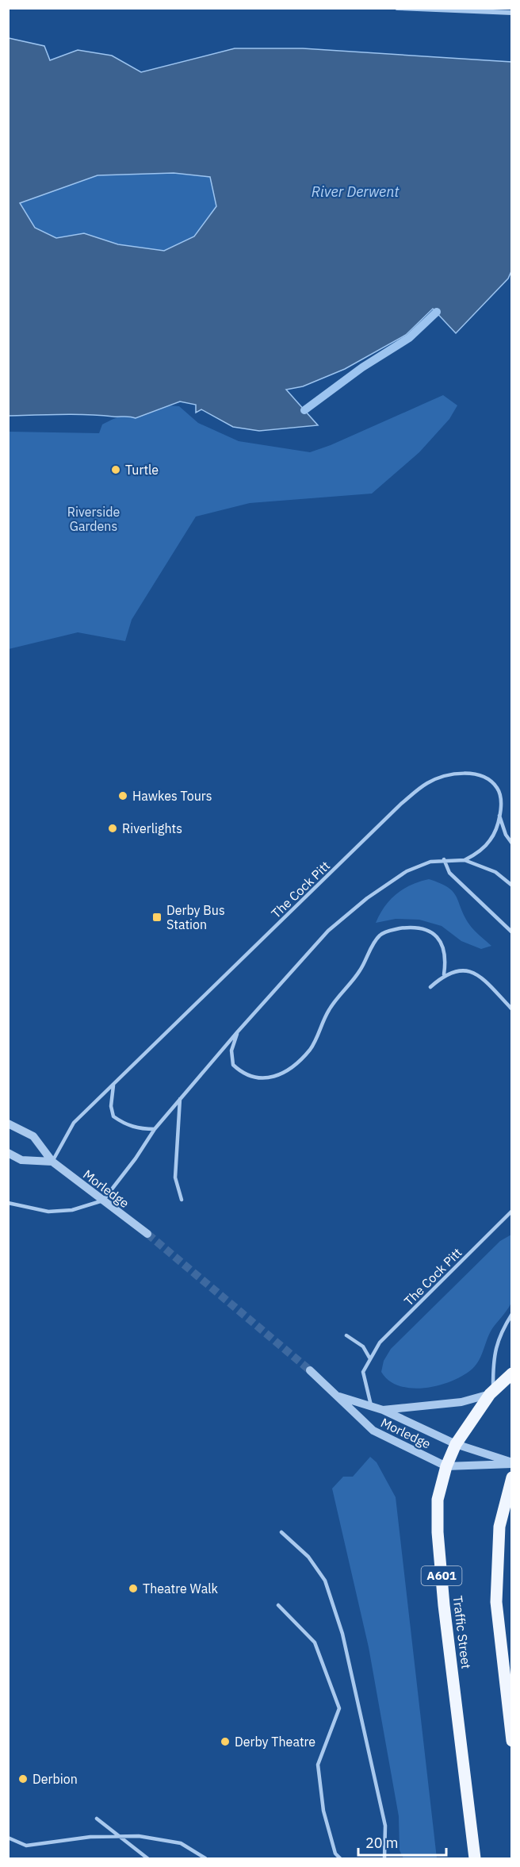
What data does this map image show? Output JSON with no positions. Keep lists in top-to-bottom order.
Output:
{
  "streets": {
    "main road": ["A601", "Traffic Street"],
    "street": ["Morledge"],
    "lane": ["The Cock Pitt"]
  },
  "crossings": [
    ["The Cock Pitt", "Morledge"],
    ["Morledge", "Traffic Street"]
  ],
  "water": ["River Derwent"],
  "parks": ["Riverside Gardens"],
  "places": {
    "other": [
      "Turtle",
      "Hawkes Tours",
      "Riverlights",
      "Theatre Walk",
      "Derby Theatre",
      "Derbion"
    ],
    "transit": ["Derby Bus Station"]
  },
  "scale_bar": "20 m"
}
